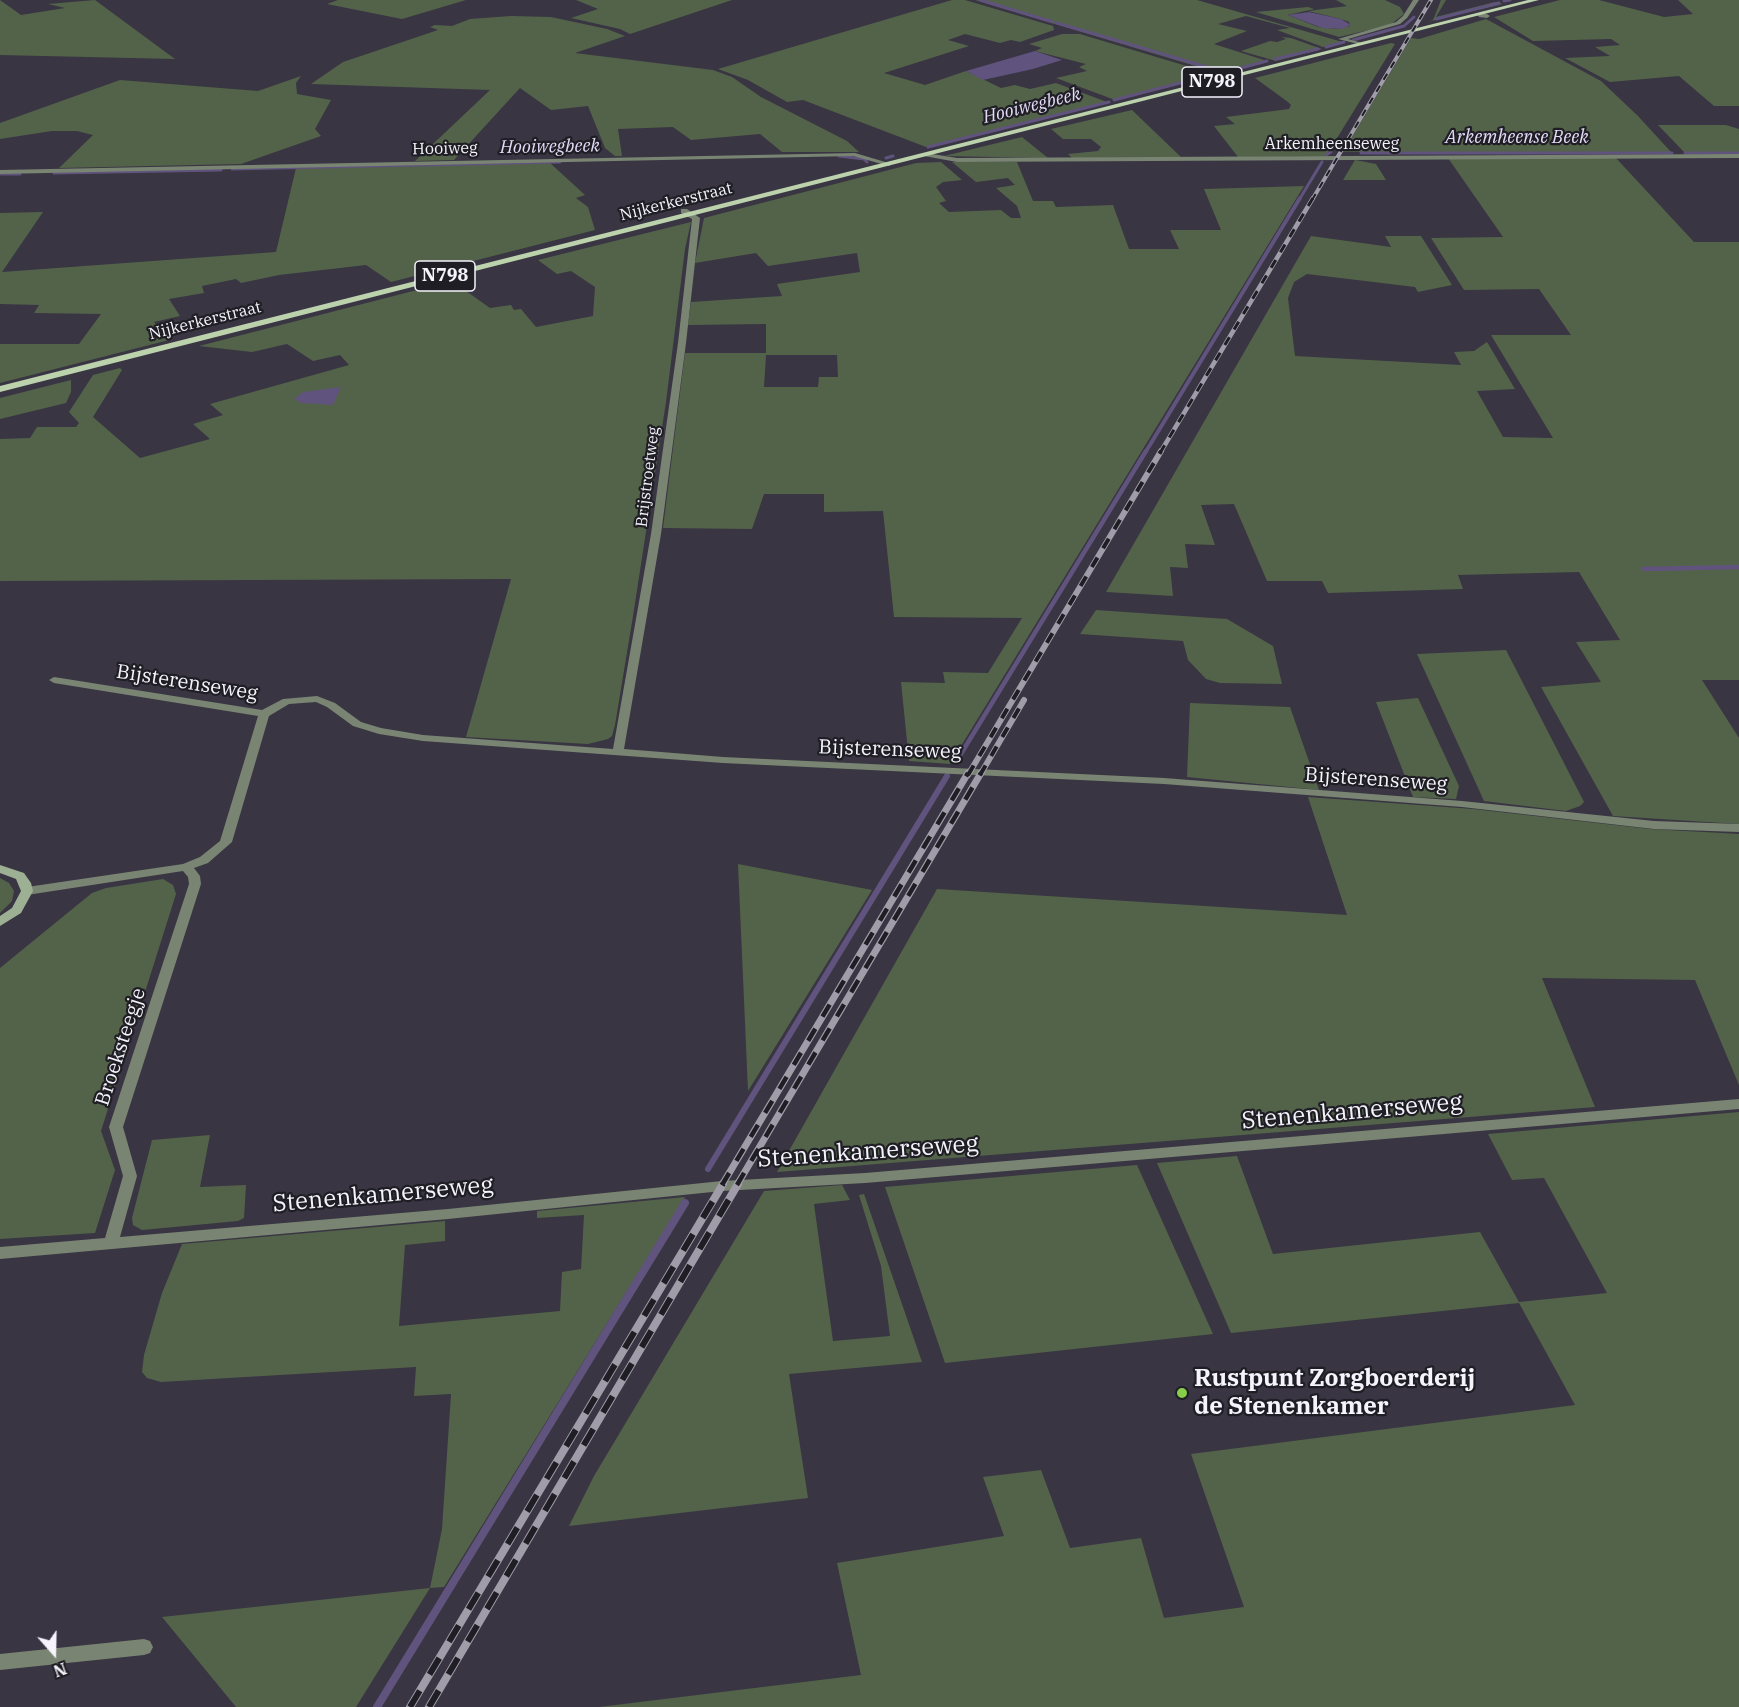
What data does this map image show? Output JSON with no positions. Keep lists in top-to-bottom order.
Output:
{
  "streets": {
    "main road": ["N798", "Nijkerkerstraat"],
    "street": [
      "Arkemheenseweg",
      "Hooiweg",
      "Brijstroetweg",
      "Bijsterenseweg",
      "Broeksteegje",
      "Stenenkamerseweg"
    ]
  },
  "crossings": [
    ["Arkemheenseweg", "Nijkerkerstraat"],
    ["Hooiweg", "Nijkerkerstraat"],
    ["Nijkerkerstraat", "Brijstroetweg"],
    ["Brijstroetweg", "Bijsterenseweg"],
    ["Broeksteegje", "Stenenkamerseweg"]
  ],
  "water": ["Hooiwegbeek", "Arkemheense Beek"],
  "places": ["Rustpunt Zorgboerderij de Stenenkamer"],
  "north": "bottom"
}
